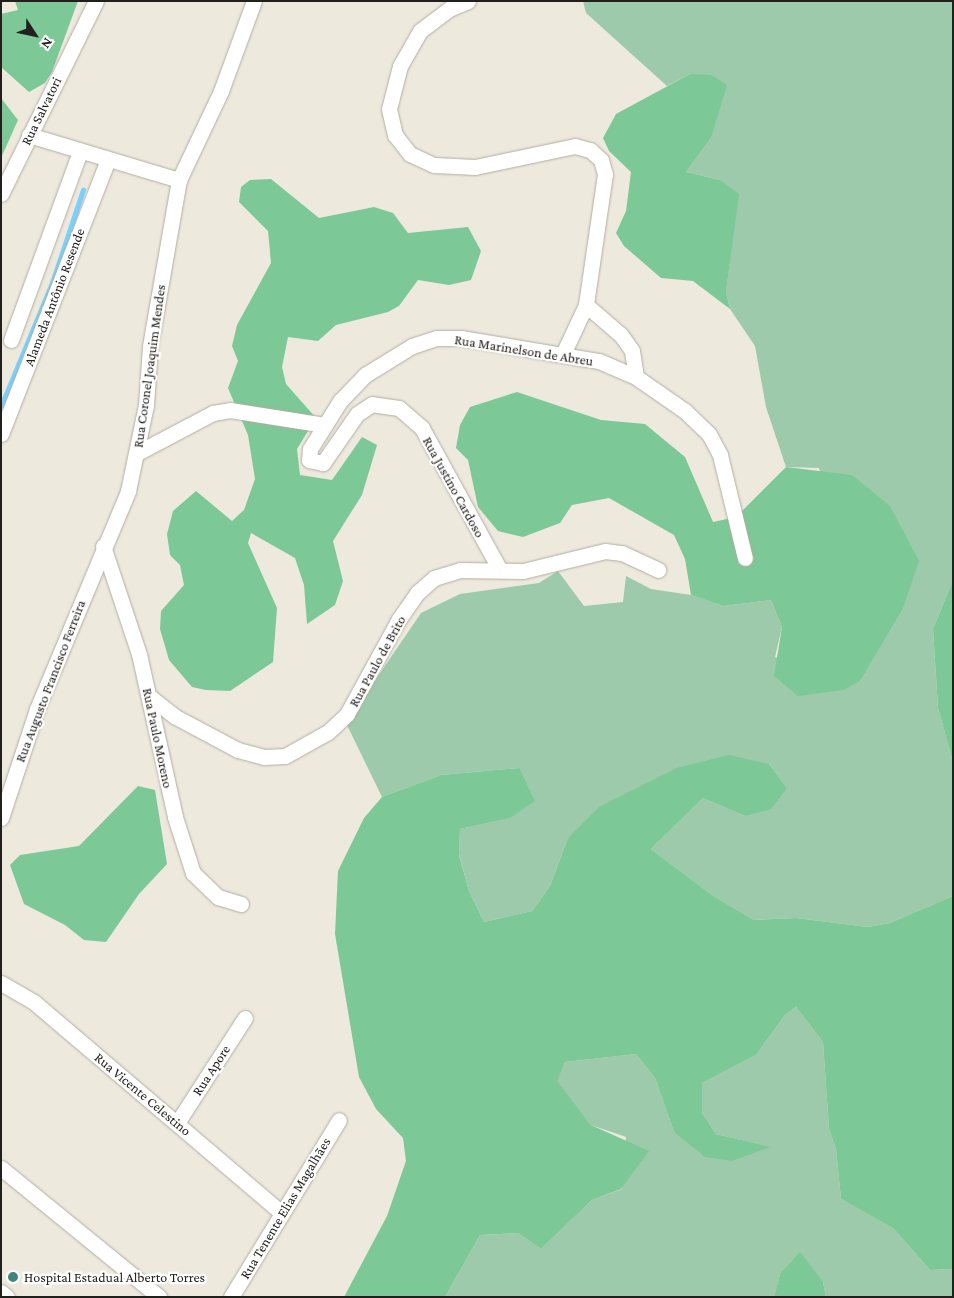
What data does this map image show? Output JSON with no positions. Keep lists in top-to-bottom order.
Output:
{
  "streets": {
    "street": [
      "Rua Salvatori",
      "Alameda Antônio Resende",
      "Rua Marinelson de Abreu",
      "Rua Coronel Joaquim Mendes",
      "Rua Justino Cardoso",
      "Rua Paulo de Brito",
      "Rua Augusto Francisco Ferreira",
      "Rua Paulo Moreno",
      "Rua Apore",
      "Rua Vicente Celestino",
      "Rua Tenente Elias Magalhães"
    ]
  },
  "crossings": [
    ["Rua Marinelson de Abreu", "Rua Justino Cardoso"],
    ["Rua Coronel Joaquim Mendes", "Rua Augusto Francisco Ferreira"],
    ["Rua Coronel Joaquim Mendes", "Rua Paulo Moreno"],
    ["Rua Justino Cardoso", "Rua Paulo de Brito"],
    ["Rua Paulo de Brito", "Rua Paulo Moreno"],
    ["Rua Augusto Francisco Ferreira", "Rua Paulo Moreno"],
    ["Rua Apore", "Rua Vicente Celestino"],
    ["Rua Vicente Celestino", "Rua Tenente Elias Magalhães"]
  ],
  "places": ["Hospital Estadual Alberto Torres"],
  "north": "bottom right"
}
